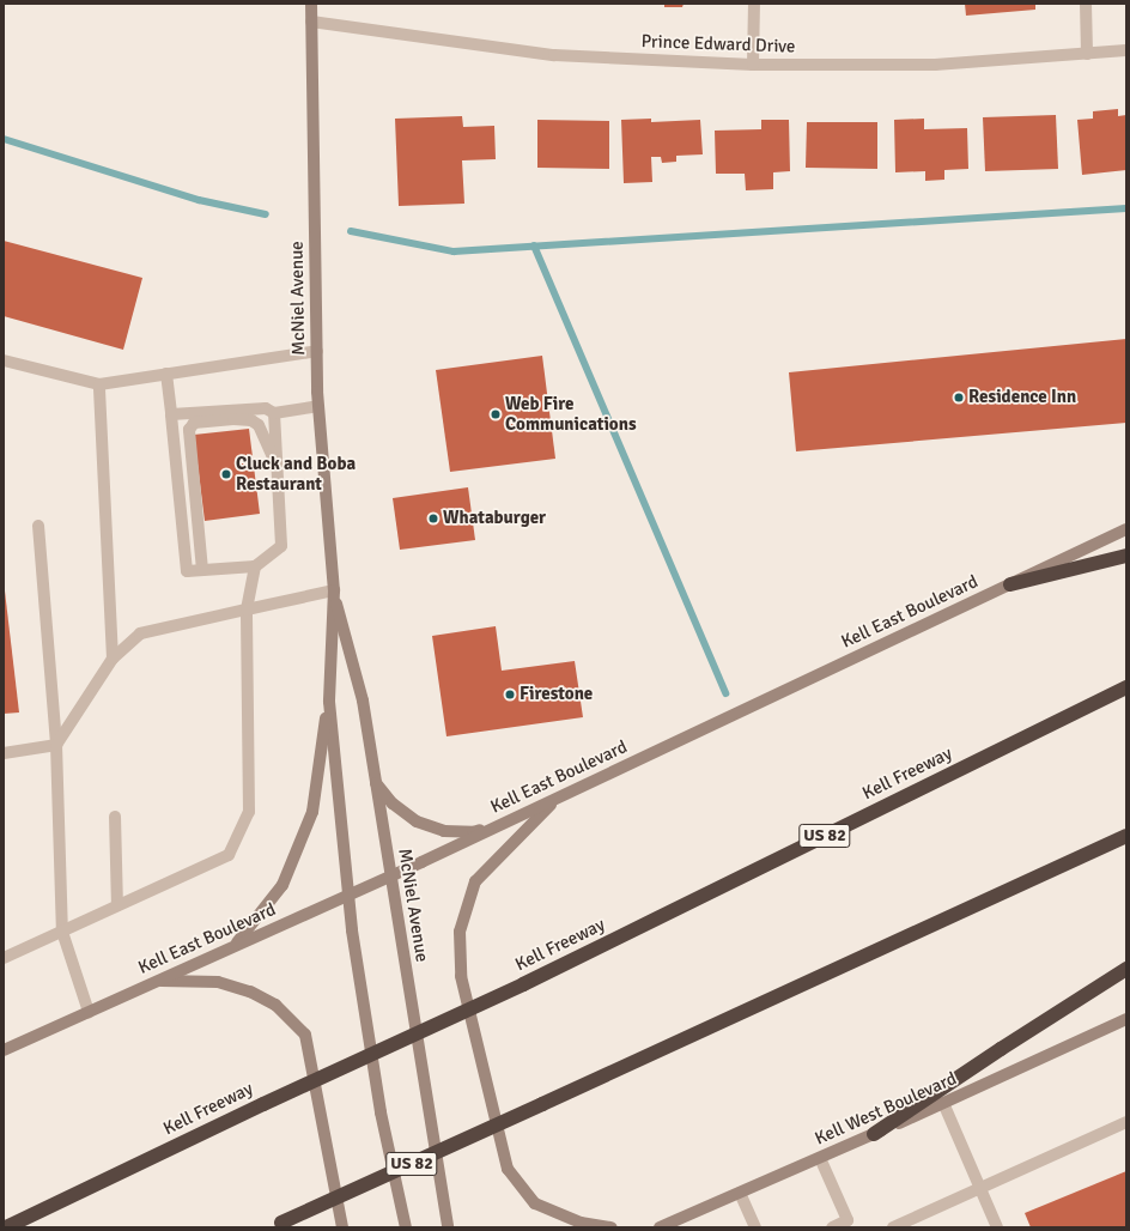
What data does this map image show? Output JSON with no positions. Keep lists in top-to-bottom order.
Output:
{
  "streets": {
    "highway": ["Kell Freeway", "US 82"],
    "main road": ["McNiel Avenue", "Kell East Boulevard", "Kell West Boulevard"],
    "street": ["Prince Edward Drive"]
  },
  "crossings": [
    ["Prince Edward Drive", "McNiel Avenue"],
    ["McNiel Avenue", "Kell East Boulevard"]
  ],
  "places": [
    "Residence Inn",
    "Web Fire Communications",
    "Cluck and Boba Restaurant",
    "Whataburger",
    "Firestone"
  ]
}
